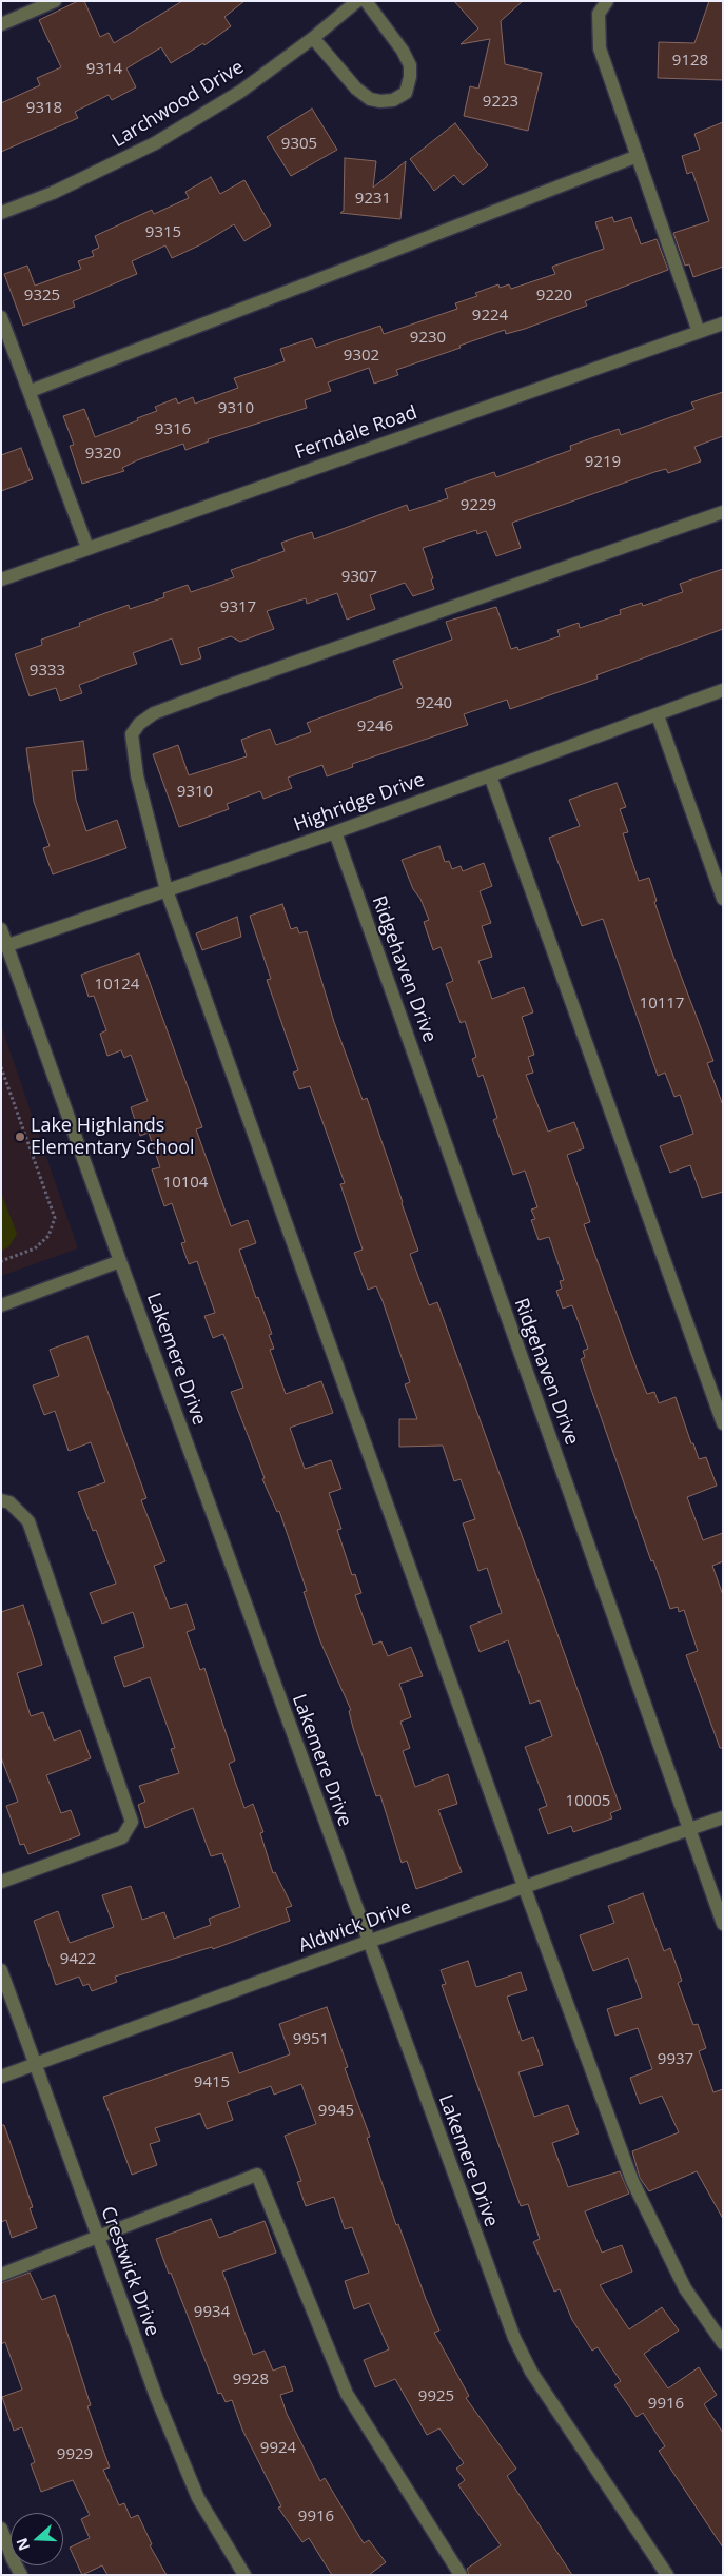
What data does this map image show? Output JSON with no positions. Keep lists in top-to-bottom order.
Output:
{
  "streets": {
    "street": [
      "Larchwood Drive",
      "Ferndale Road",
      "Highridge Drive",
      "Ridgehaven Drive",
      "Lakemere Drive",
      "Aldwick Drive",
      "Crestwick Drive"
    ]
  },
  "crossings": [
    ["Highridge Drive", "Ridgehaven Drive"],
    ["Highridge Drive", "Lakemere Drive"],
    ["Ridgehaven Drive", "Aldwick Drive"],
    ["Lakemere Drive", "Aldwick Drive"],
    ["Aldwick Drive", "Crestwick Drive"]
  ],
  "places": ["Lake Highlands Elementary School"],
  "house_numbers": [
    "9128",
    "9314",
    "9223",
    "9318",
    "9305",
    "9231",
    "9315",
    "9325",
    "9220",
    "9224",
    "9230",
    "9302",
    "9310",
    "9316",
    "9320",
    "9219",
    "9229",
    "9307",
    "9317",
    "9333",
    "9240",
    "9246",
    "9310",
    "10124",
    "10117",
    "10104",
    "10005",
    "9422",
    "9951",
    "9937",
    "9415",
    "9945",
    "9934",
    "9928",
    "9925",
    "9916",
    "9924",
    "9929",
    "9916"
  ],
  "north": "left"
}
